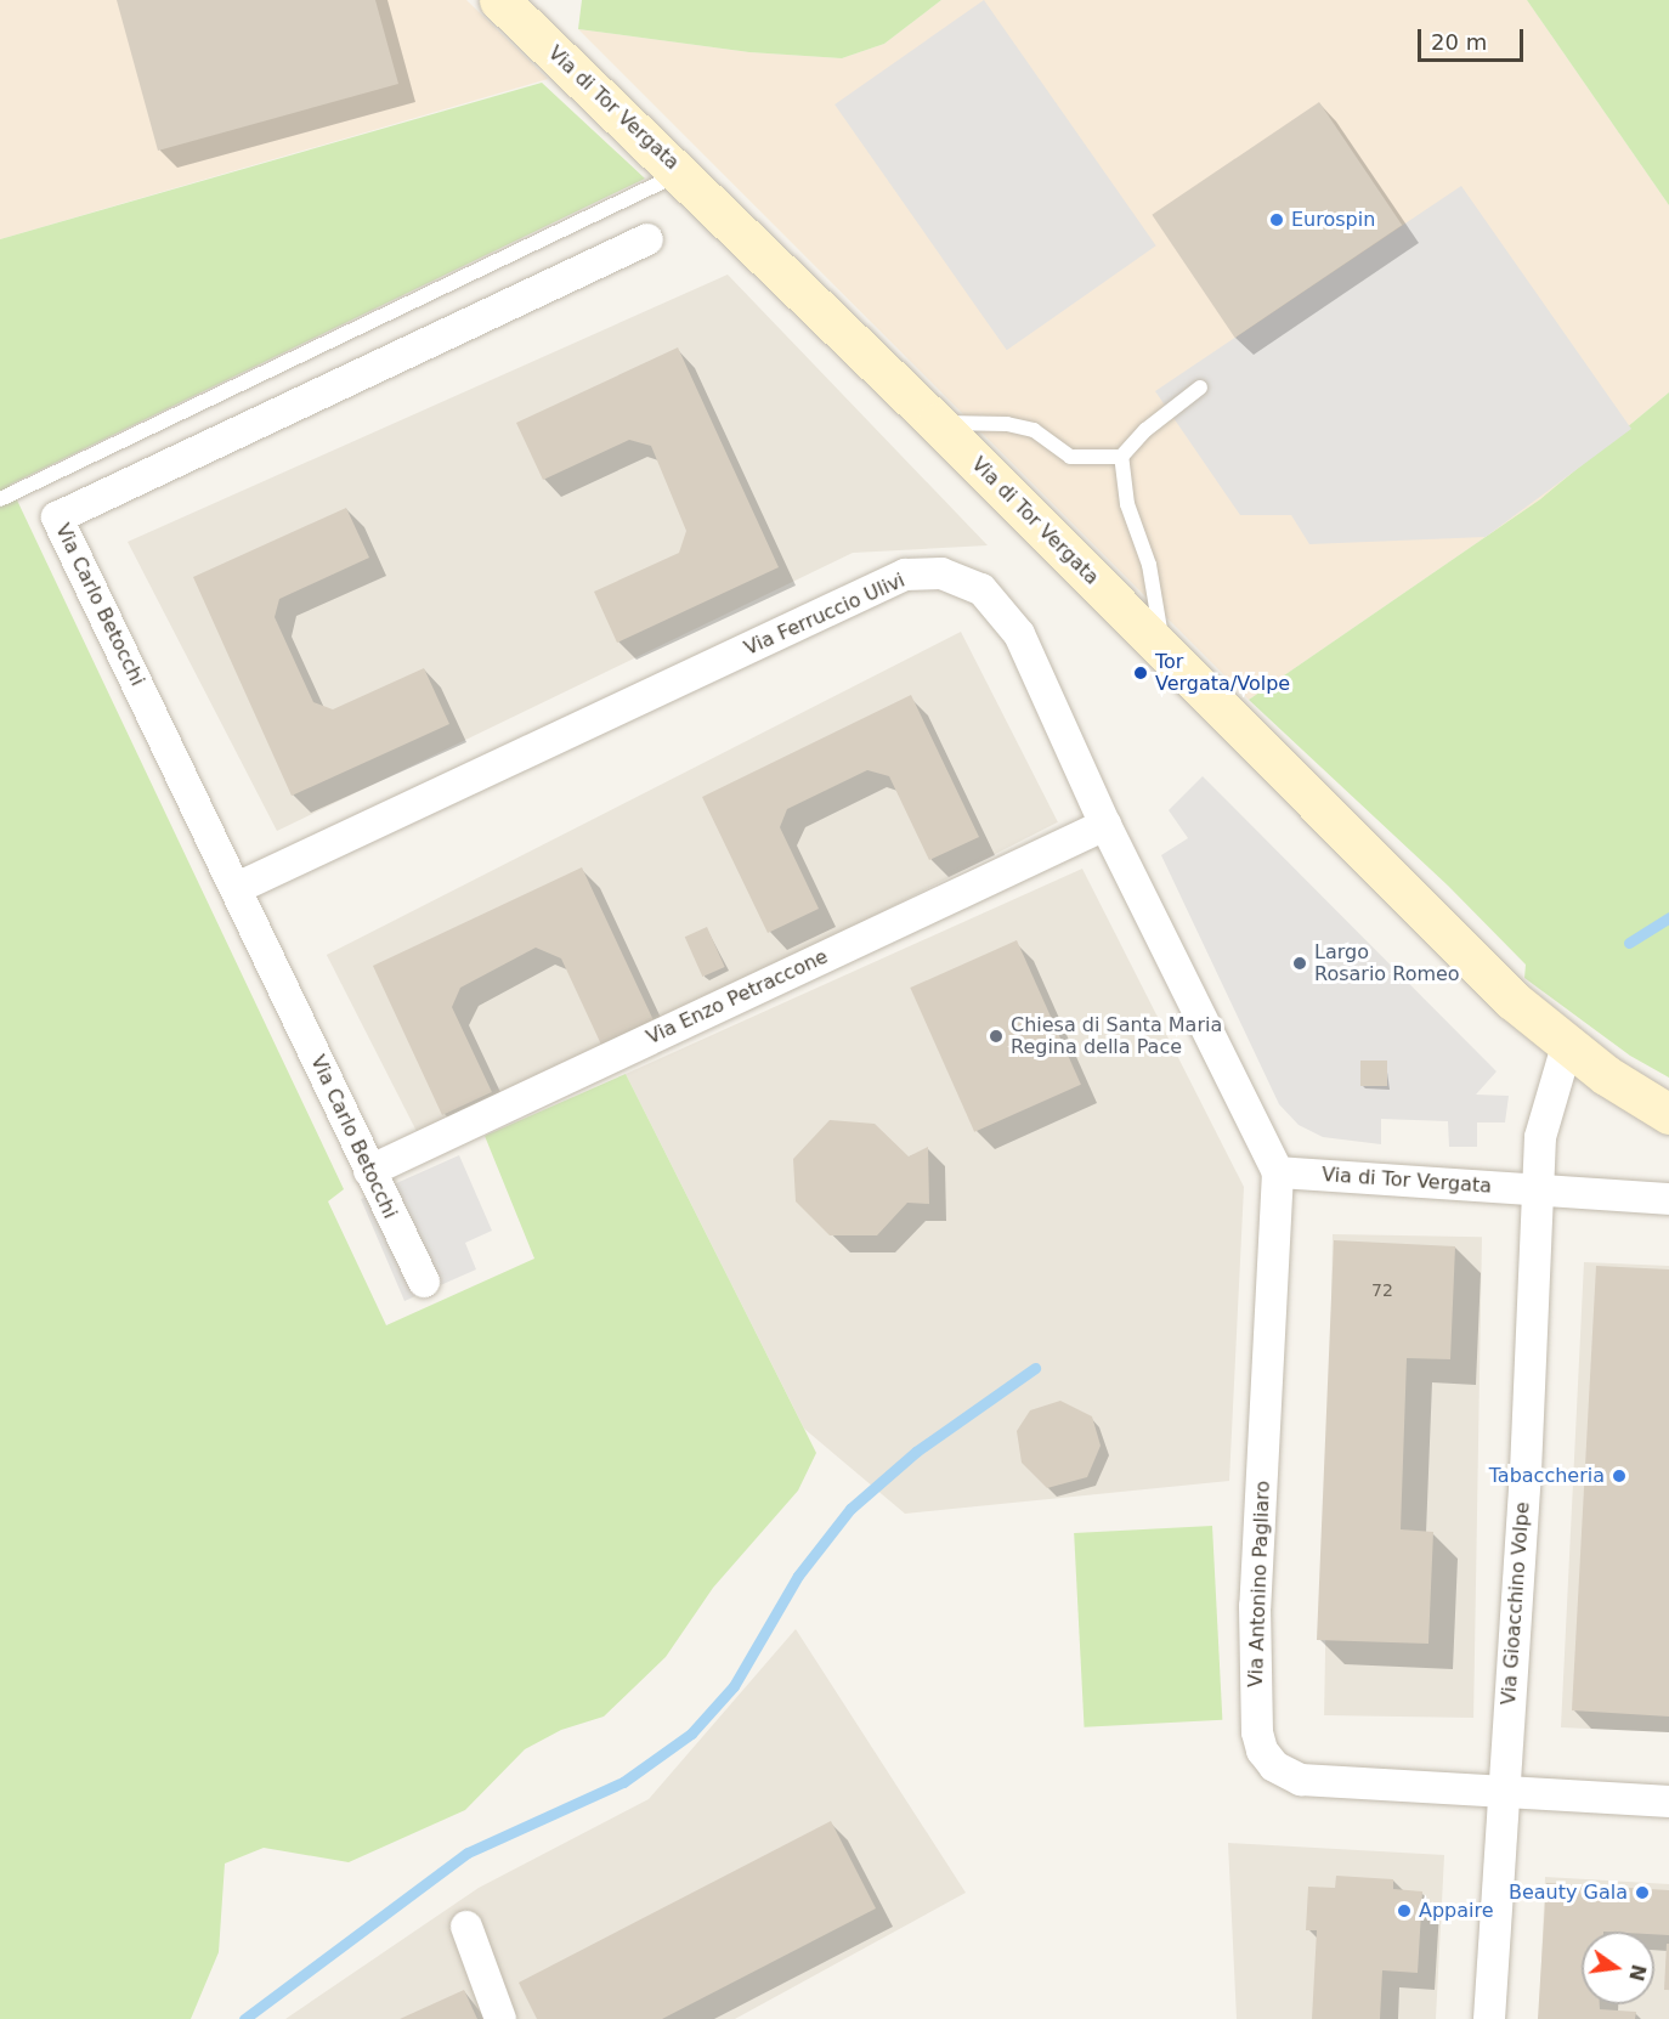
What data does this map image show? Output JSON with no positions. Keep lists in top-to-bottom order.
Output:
{
  "streets": {
    "main road": ["Via di Tor Vergata"],
    "street": [
      "Via Carlo Betocchi",
      "Via Ferruccio Ulivi",
      "Via Enzo Petraccone",
      "Via Antonino Pagliaro",
      "Via Gioacchino Volpe"
    ]
  },
  "crossings": [
    ["Via di Tor Vergata", "Via Ferruccio Ulivi"],
    ["Via di Tor Vergata", "Via Antonino Pagliaro"],
    ["Via di Tor Vergata", "Via Gioacchino Volpe"],
    ["Via Carlo Betocchi", "Via Ferruccio Ulivi"],
    ["Via Carlo Betocchi", "Via Enzo Petraccone"],
    ["Via Ferruccio Ulivi", "Via Enzo Petraccone"],
    ["Via Ferruccio Ulivi", "Via Antonino Pagliaro"],
    ["Via Antonino Pagliaro", "Via Gioacchino Volpe"]
  ],
  "places": [
    "Eurospin",
    "Tor Vergata/Volpe",
    "Largo Rosario Romeo",
    "Chiesa di Santa Maria Regina della Pace",
    "Tabaccheria",
    "Beauty Gala",
    "Appaire"
  ],
  "house_numbers": ["72"],
  "scale_bar": "20 m",
  "north": "right"
}
